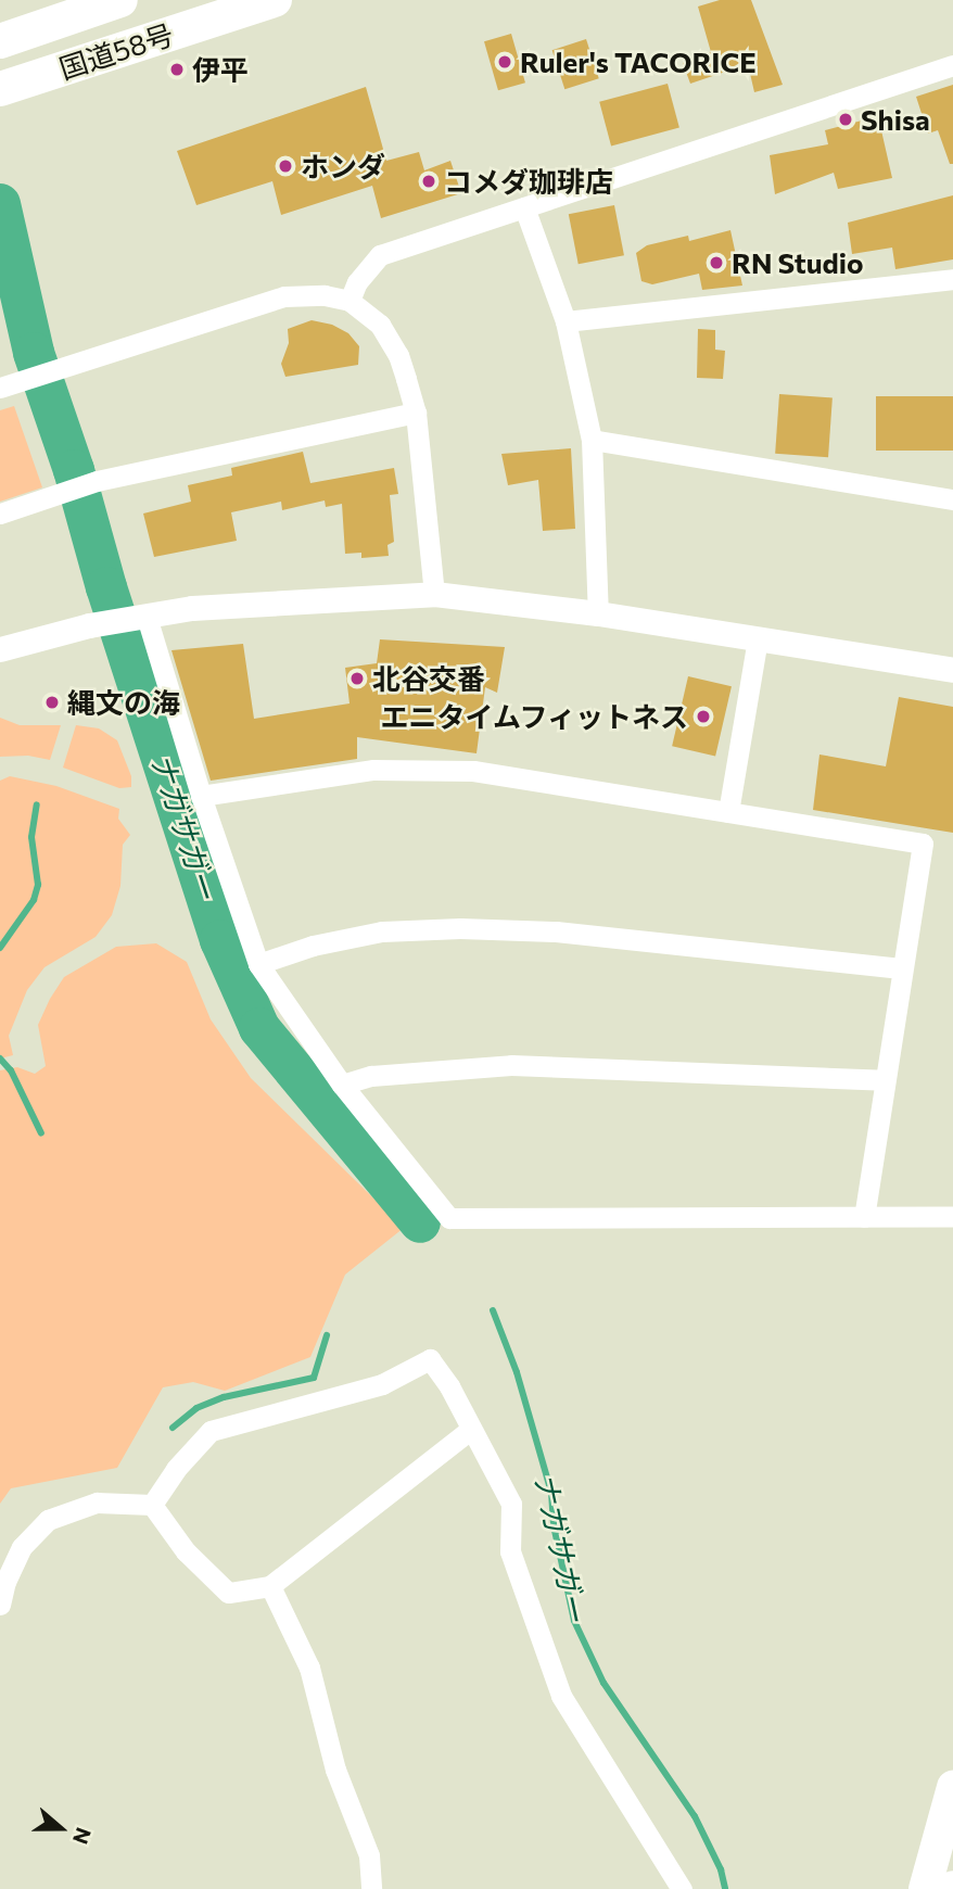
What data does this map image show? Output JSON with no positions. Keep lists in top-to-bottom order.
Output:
{
  "streets": {
    "highway": ["国道58号"]
  },
  "water": ["ナガサガー"],
  "places": [
    "Ruler's TACORICE",
    "伊平",
    "Shisa",
    "ホンダ",
    "コメダ珈琲店",
    "RN Studio",
    "北谷交番",
    "縄文の海",
    "エニタイムフィットネス"
  ],
  "north": "right"
}
